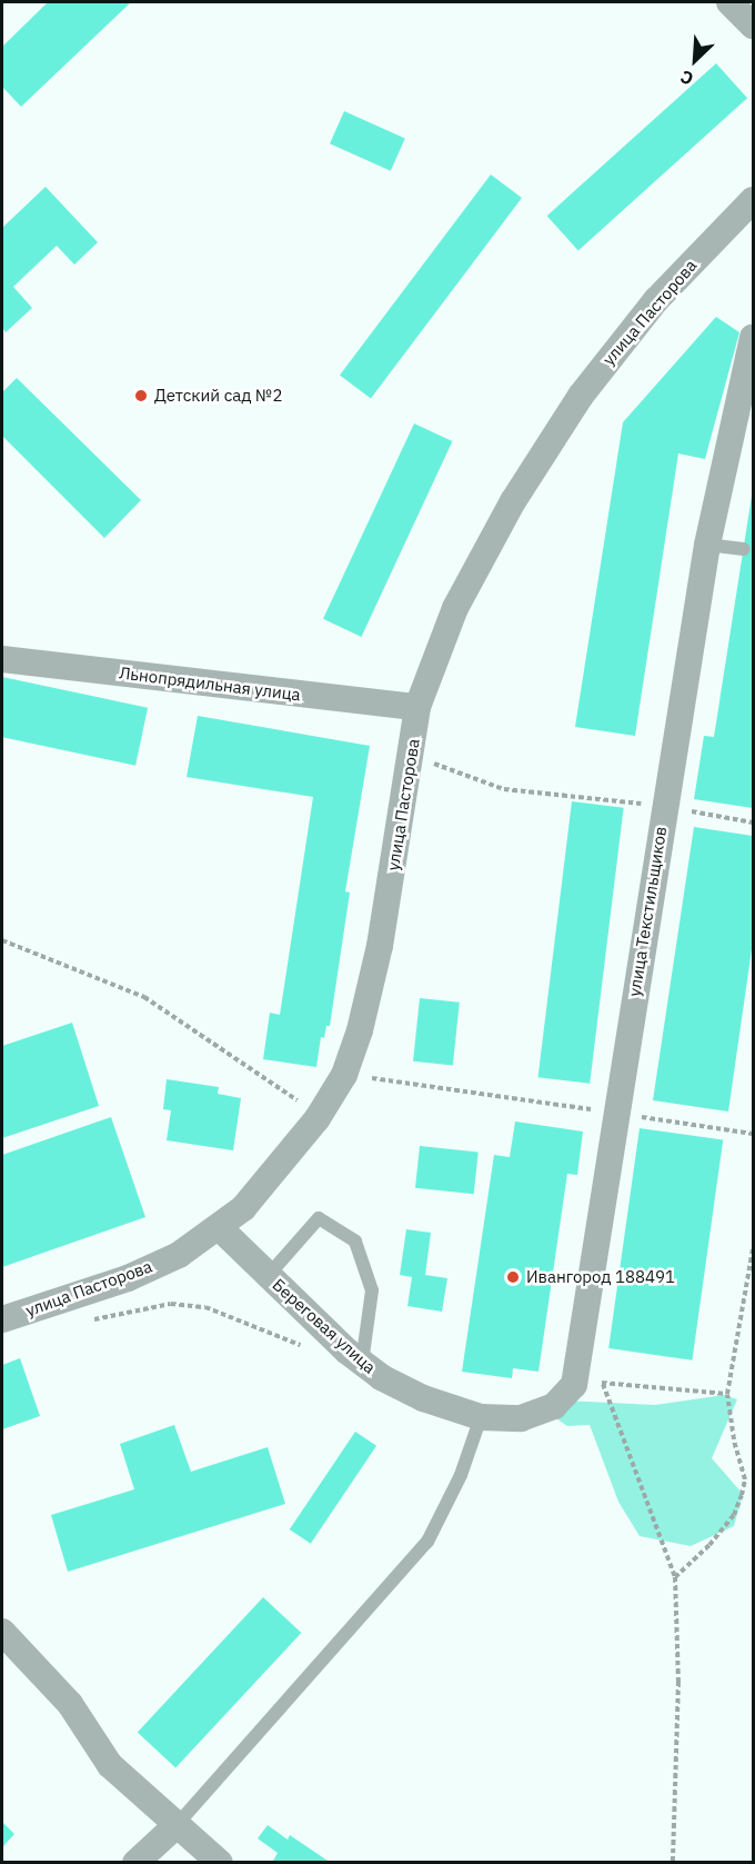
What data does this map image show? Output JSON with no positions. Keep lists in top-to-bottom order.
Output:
{
  "streets": {
    "street": [
      "улица Пасторова",
      "Льнопрядильная улица",
      "улица Текстильщиков",
      "Береговая улица"
    ]
  },
  "crossings": [
    ["улица Пасторова", "Льнопрядильная улица"],
    ["улица Пасторова", "Береговая улица"]
  ],
  "places": ["Детский сад №2", "Ивангород 188491"],
  "north": "bottom left"
}
